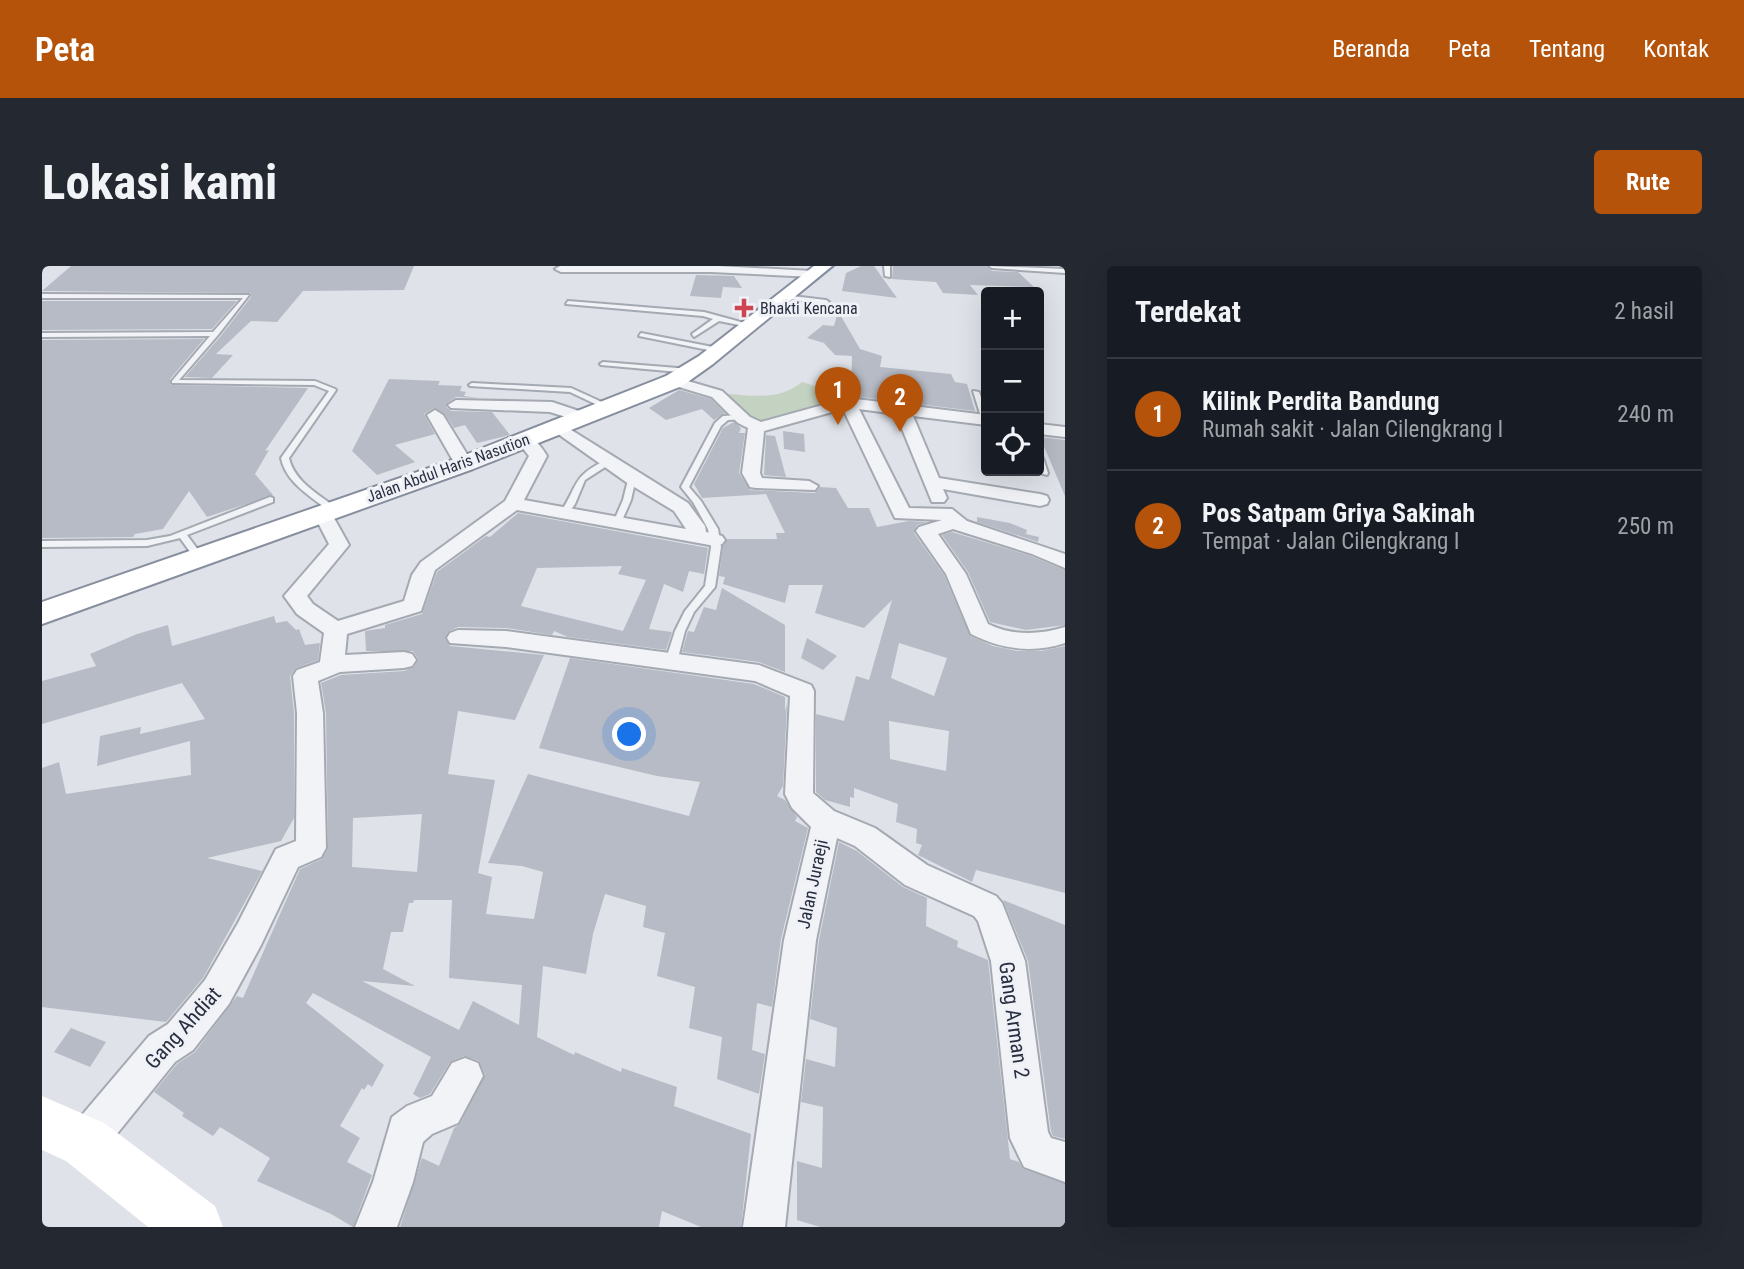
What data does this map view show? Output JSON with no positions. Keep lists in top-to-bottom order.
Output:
{
  "streets": {
    "highway": ["Jalan Abdul Haris Nasution"],
    "street": ["Jalan Juraeji", "Gang Arman 2", "Gang Ahdiat"]
  },
  "places": {
    "health": ["Bhakti Kencana"]
  },
  "page": {
    "header": "Peta",
    "nav": [
      "Beranda",
      "Peta",
      "Tentang",
      "Kontak"
    ],
    "buttons": "Rute",
    "title": "Lokasi kami",
    "heading": ["Terdekat", "2 hasil"],
    "map_buttons": ["+", "−"],
    "list": [
      {
        "mark": "1",
        "name": "Kilink Perdita Bandung",
        "note": "Rumah sakit · Jalan Cilengkrang I",
        "value": "240 m"
      },
      {
        "mark": "2",
        "name": "Pos Satpam Griya Sakinah",
        "note": "Tempat · Jalan Cilengkrang I",
        "value": "250 m"
      }
    ],
    "pins": ["1", "2"]
  }
}
